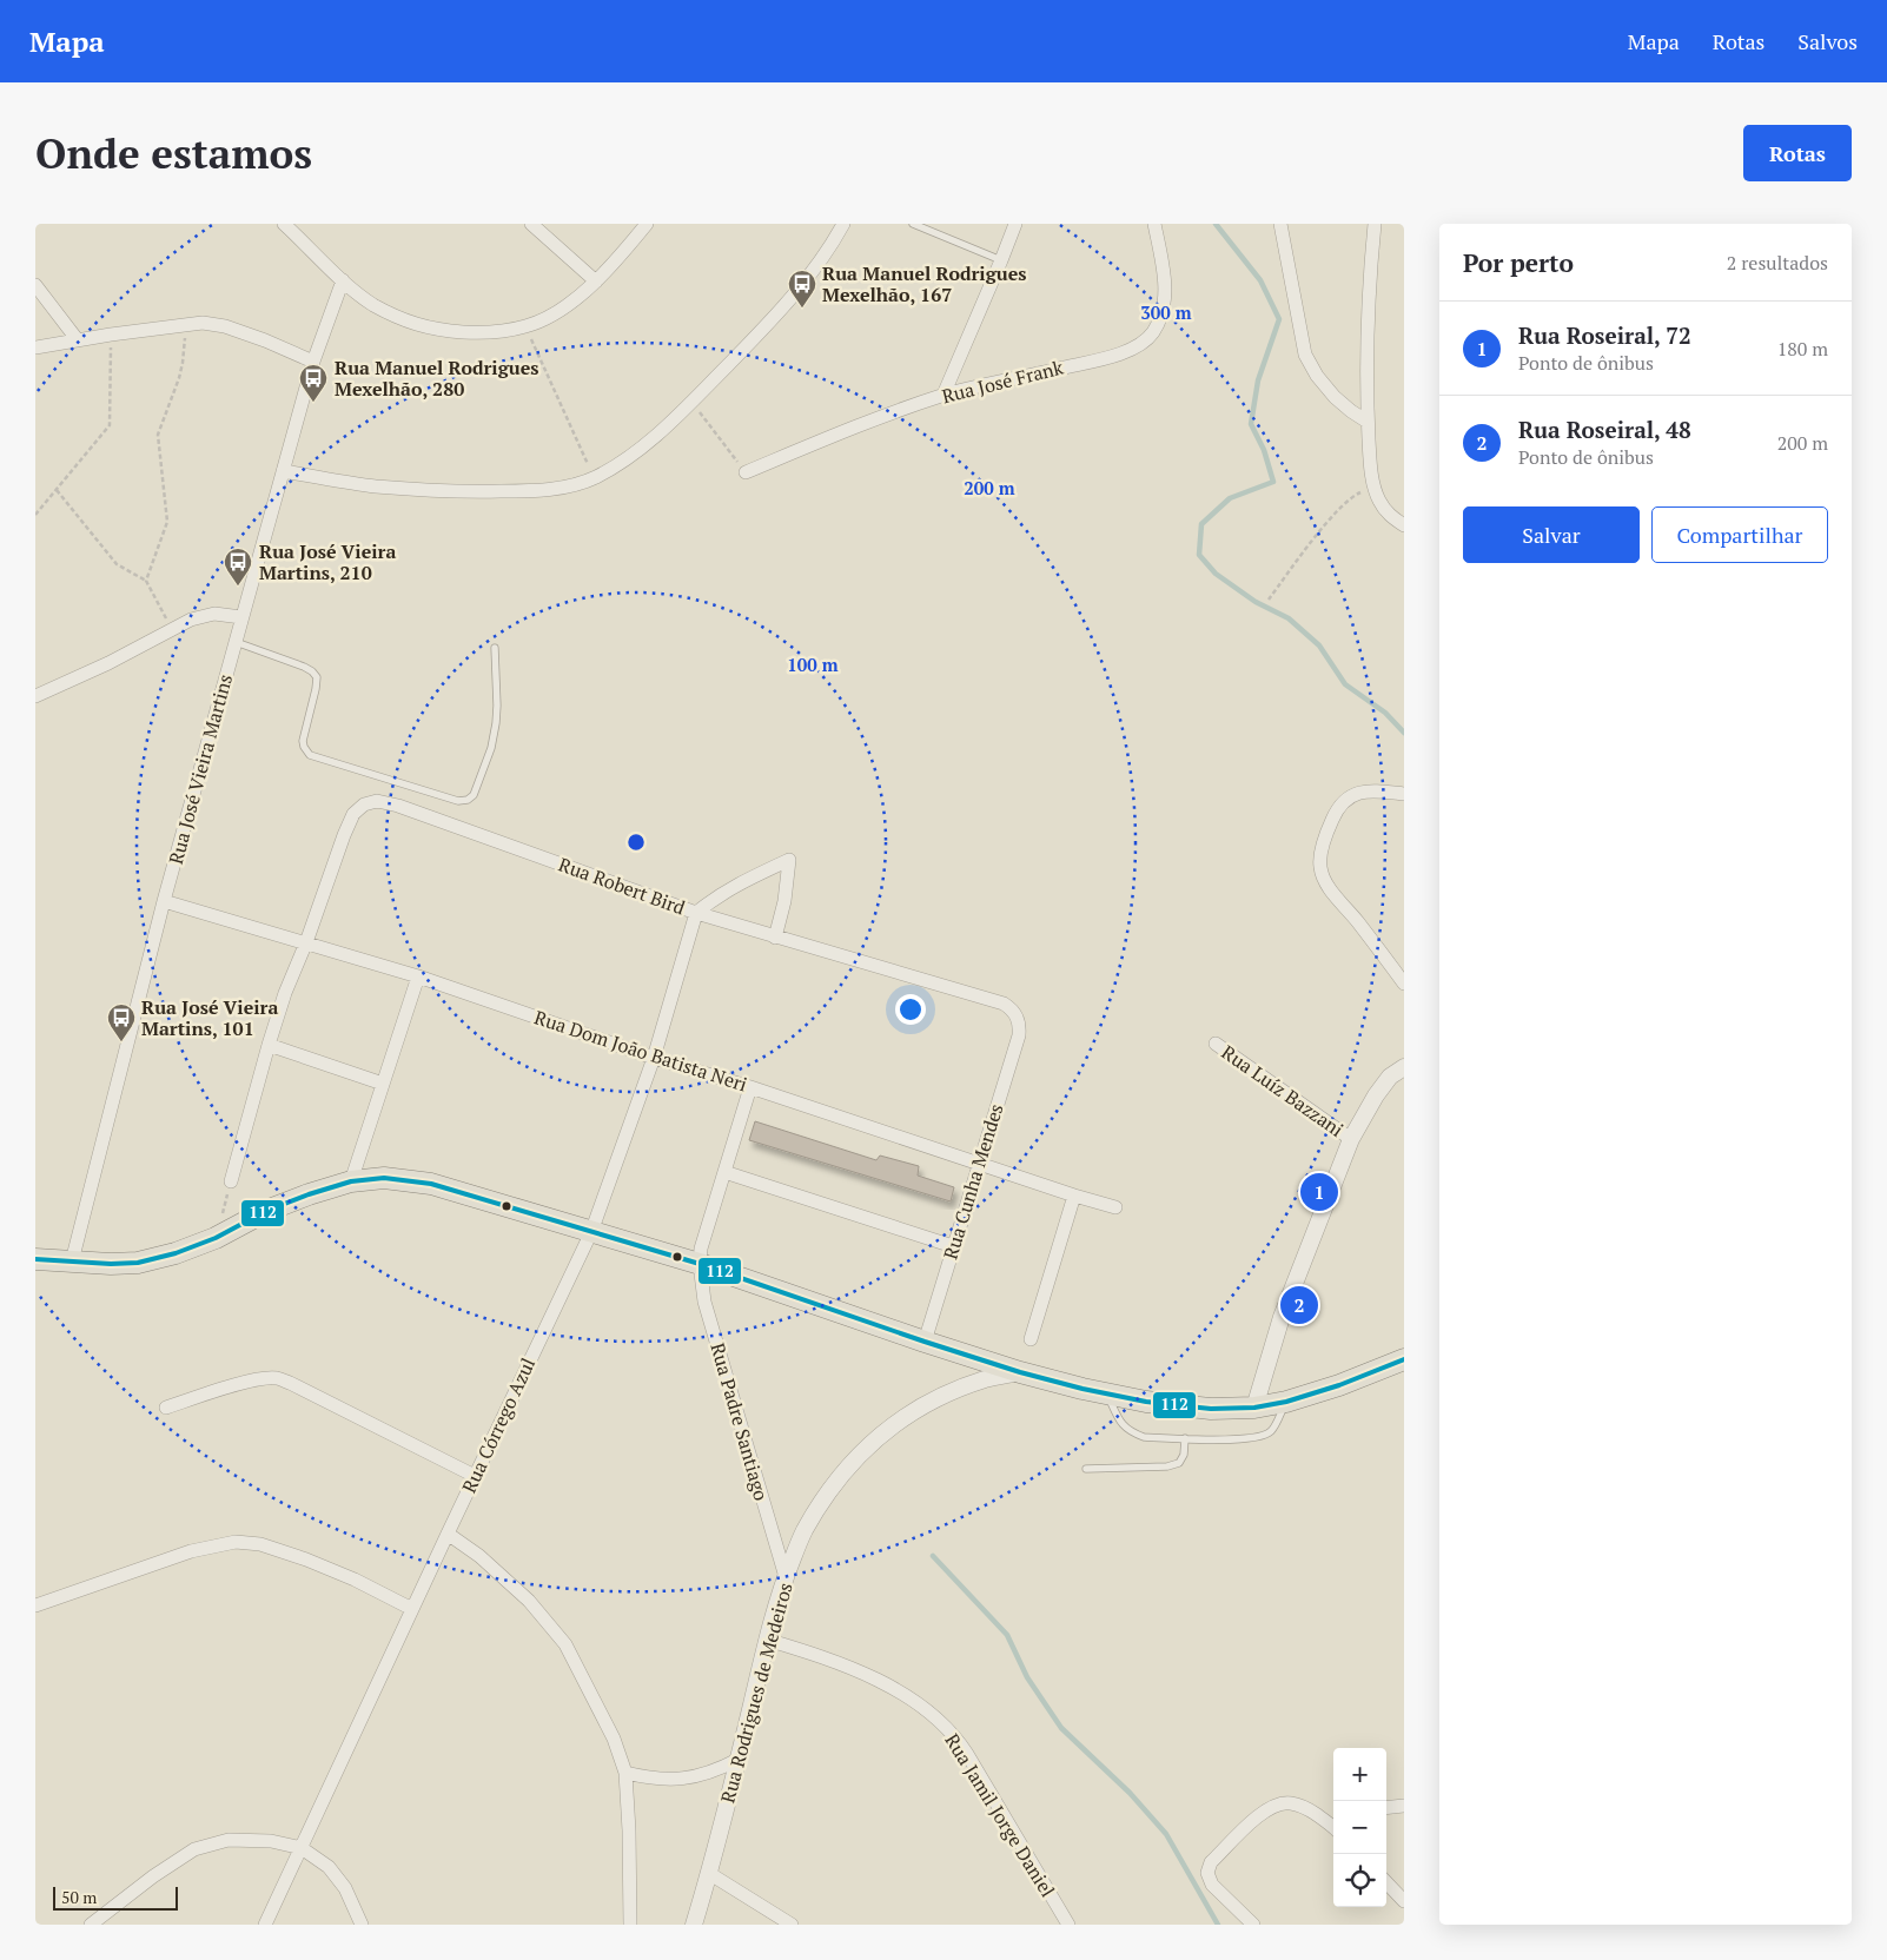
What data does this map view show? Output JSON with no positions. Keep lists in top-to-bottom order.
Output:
{
  "streets": {
    "street": [
      "Rua José Frank",
      "Rua José Vieira Martins",
      "Rua Robert Bird",
      "Rua Dom João Batista Neri",
      "Rua Luíz Bazzani",
      "Rua Cunha Mendes",
      "Rua Padre Santiago",
      "Rua Córrego Azul",
      "Rua Rodrigues de Medeiros",
      "Rua Jamil Jorge Daniel"
    ]
  },
  "crossings": [
    ["Rua José Vieira Martins", "Rua Dom João Batista Neri"],
    ["Rua Robert Bird", "Rua Dom João Batista Neri"],
    ["Rua Robert Bird", "Rua Cunha Mendes"],
    ["Rua Robert Bird", "Rua Córrego Azul"],
    ["Rua Dom João Batista Neri", "Rua Cunha Mendes"],
    ["Rua Dom João Batista Neri", "Rua Padre Santiago"],
    ["Rua Dom João Batista Neri", "Rua Córrego Azul"],
    ["Rua Padre Santiago", "Rua Rodrigues de Medeiros"],
    ["Rua Rodrigues de Medeiros", "Rua Jamil Jorge Daniel"]
  ],
  "places": {
    "bus stop": [
      "Rua Manuel Rodrigues Mexelhão, 167",
      "Rua Manuel Rodrigues Mexelhão, 280",
      "Rua José Vieira Martins, 210",
      "Rua José Vieira Martins, 101"
    ]
  },
  "lines": ["transit line 112"],
  "scale_bar": "50 m",
  "page": {
    "header": "Mapa",
    "nav": ["Mapa", "Rotas", "Salvos"],
    "buttons": [
      "Rotas",
      ["Salvar", "Compartilhar"]
    ],
    "title": "Onde estamos",
    "heading": ["Por perto", "2 resultados"],
    "list": [
      {
        "mark": "1",
        "name": "Rua Roseiral, 72",
        "note": "Ponto de ônibus",
        "value": "180 m"
      },
      {
        "mark": "2",
        "name": "Rua Roseiral, 48",
        "note": "Ponto de ônibus",
        "value": "200 m"
      }
    ],
    "pins": ["1", "2"],
    "map_buttons": ["+", "−"],
    "scale": "50 m"
  },
  "rings": ["300 m", "200 m", "100 m"]
}
